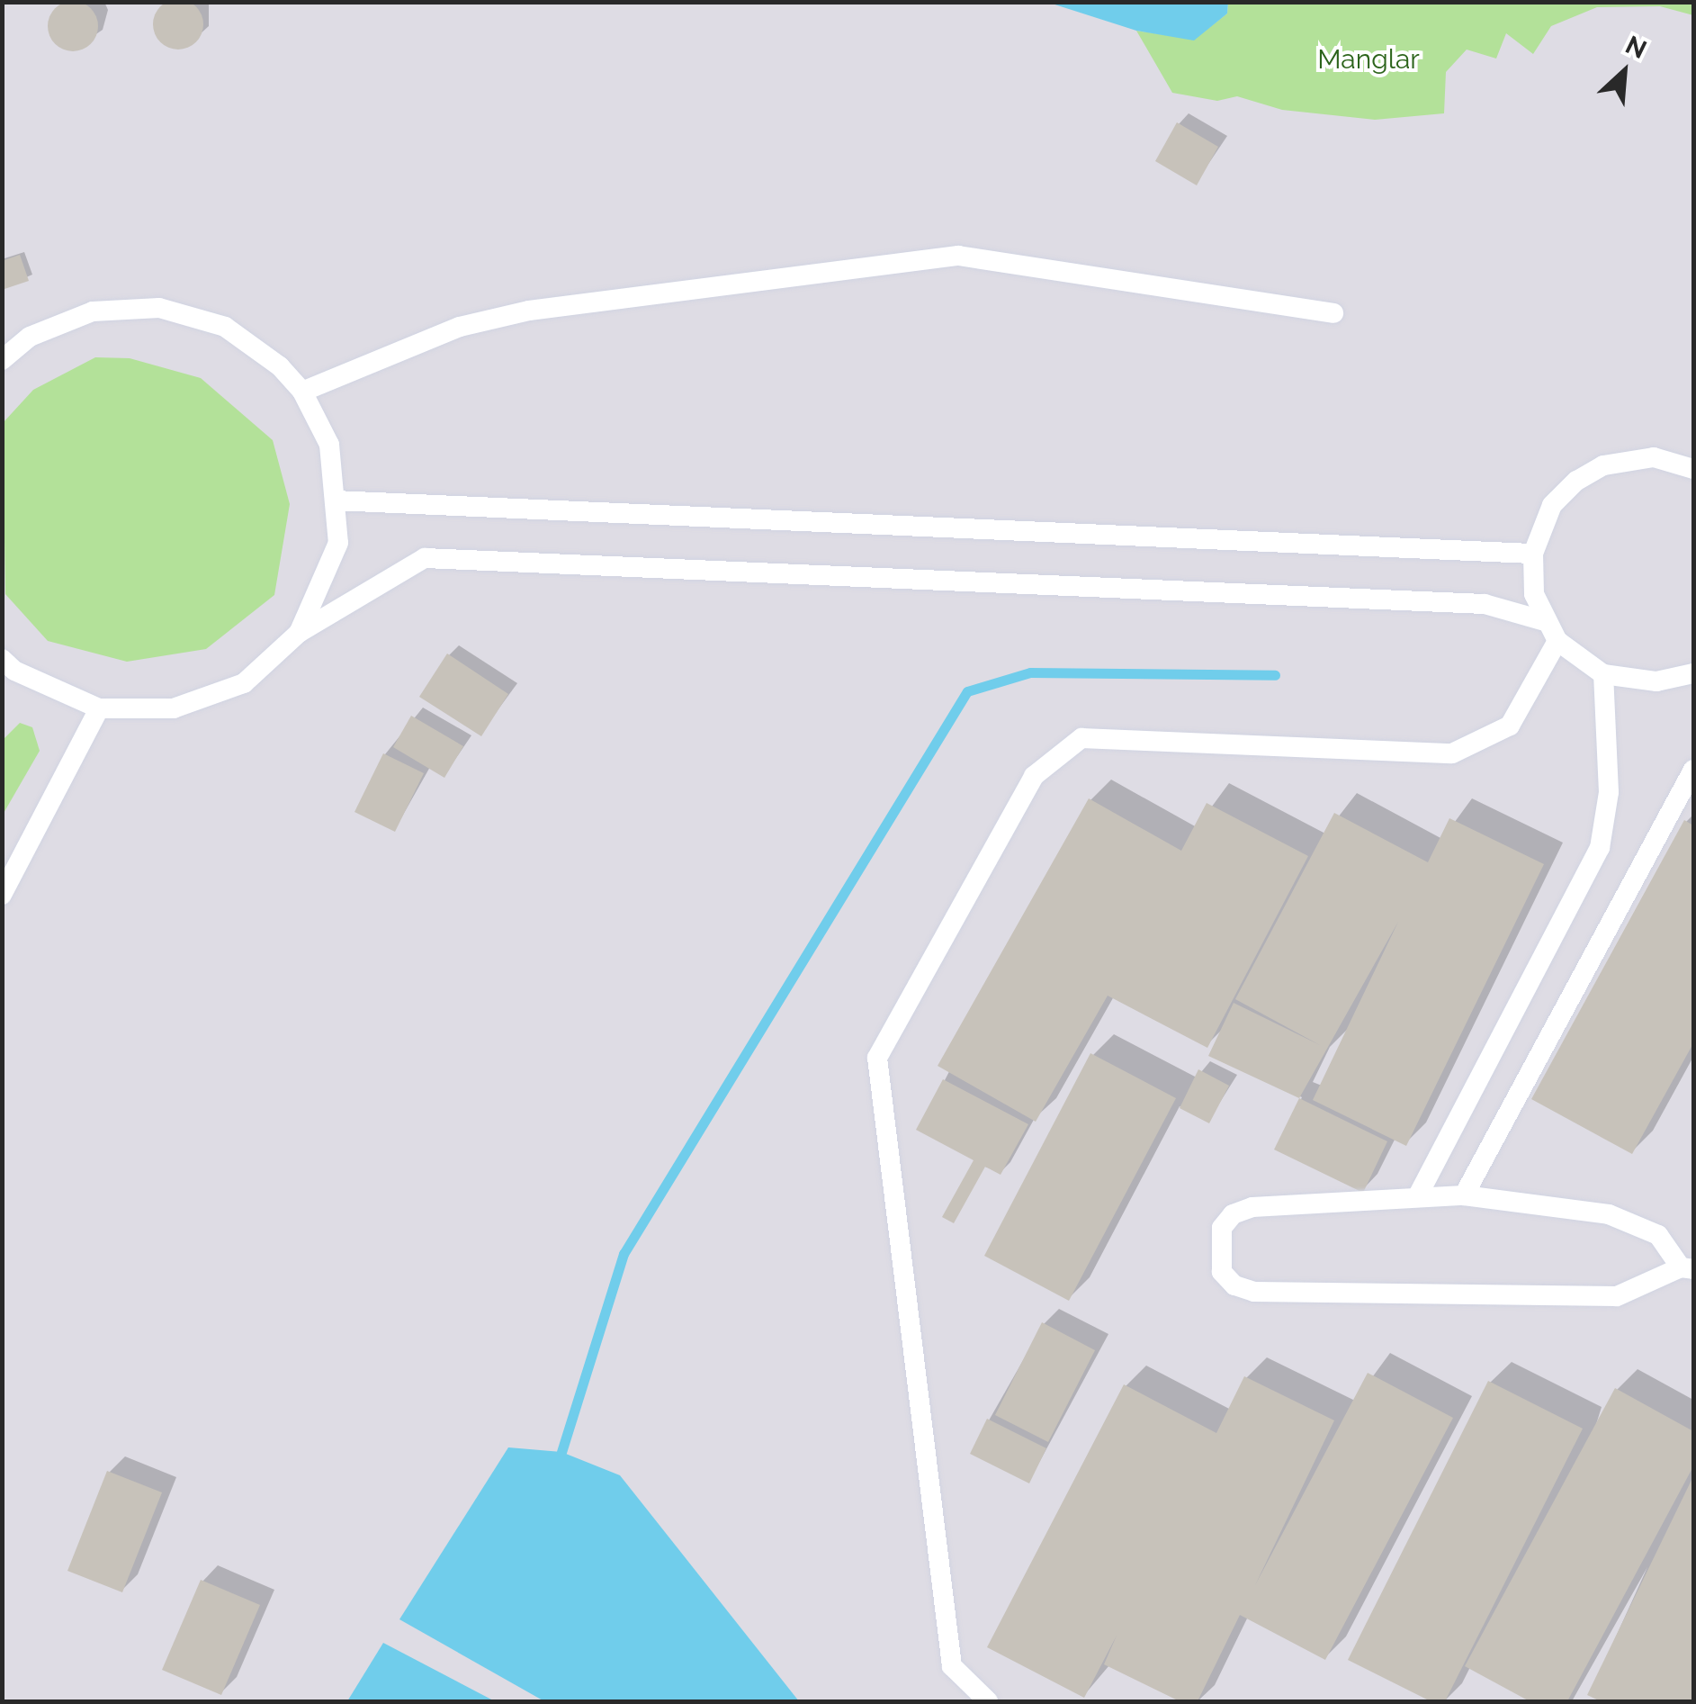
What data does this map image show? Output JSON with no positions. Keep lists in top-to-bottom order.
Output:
{
  "parks": ["Manglar"],
  "north": "top right"
}
